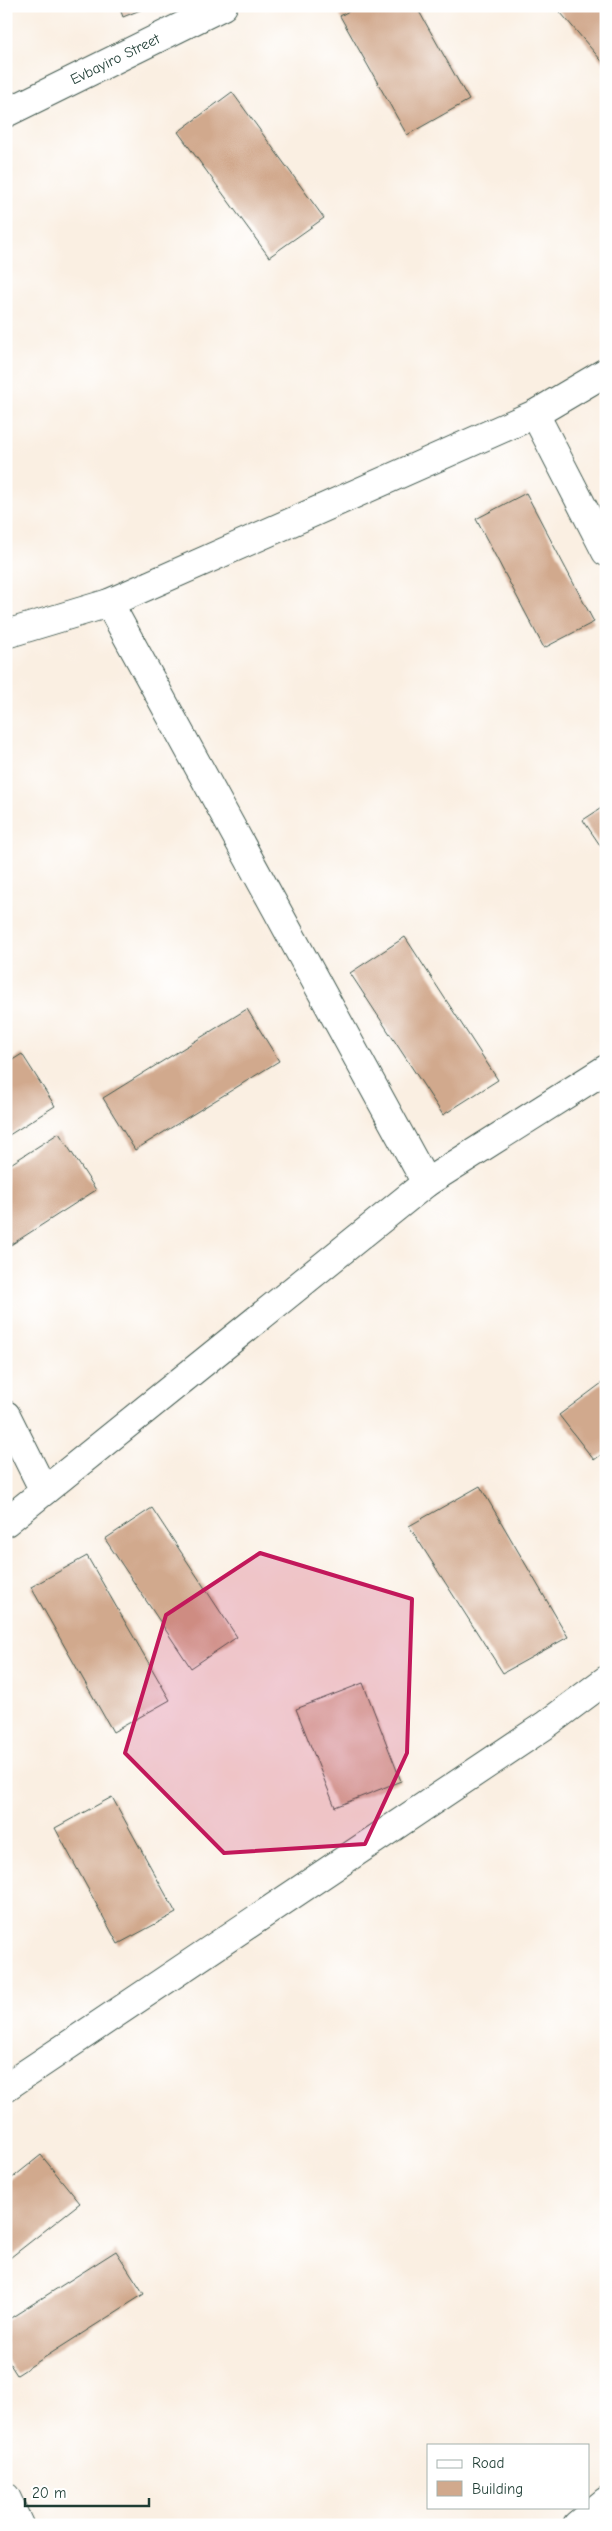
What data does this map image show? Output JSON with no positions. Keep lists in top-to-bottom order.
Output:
{
  "streets": {
    "street": ["Evbayiro Street"]
  },
  "legend": ["Road", "Building"],
  "scale_bar": "20 m"
}
